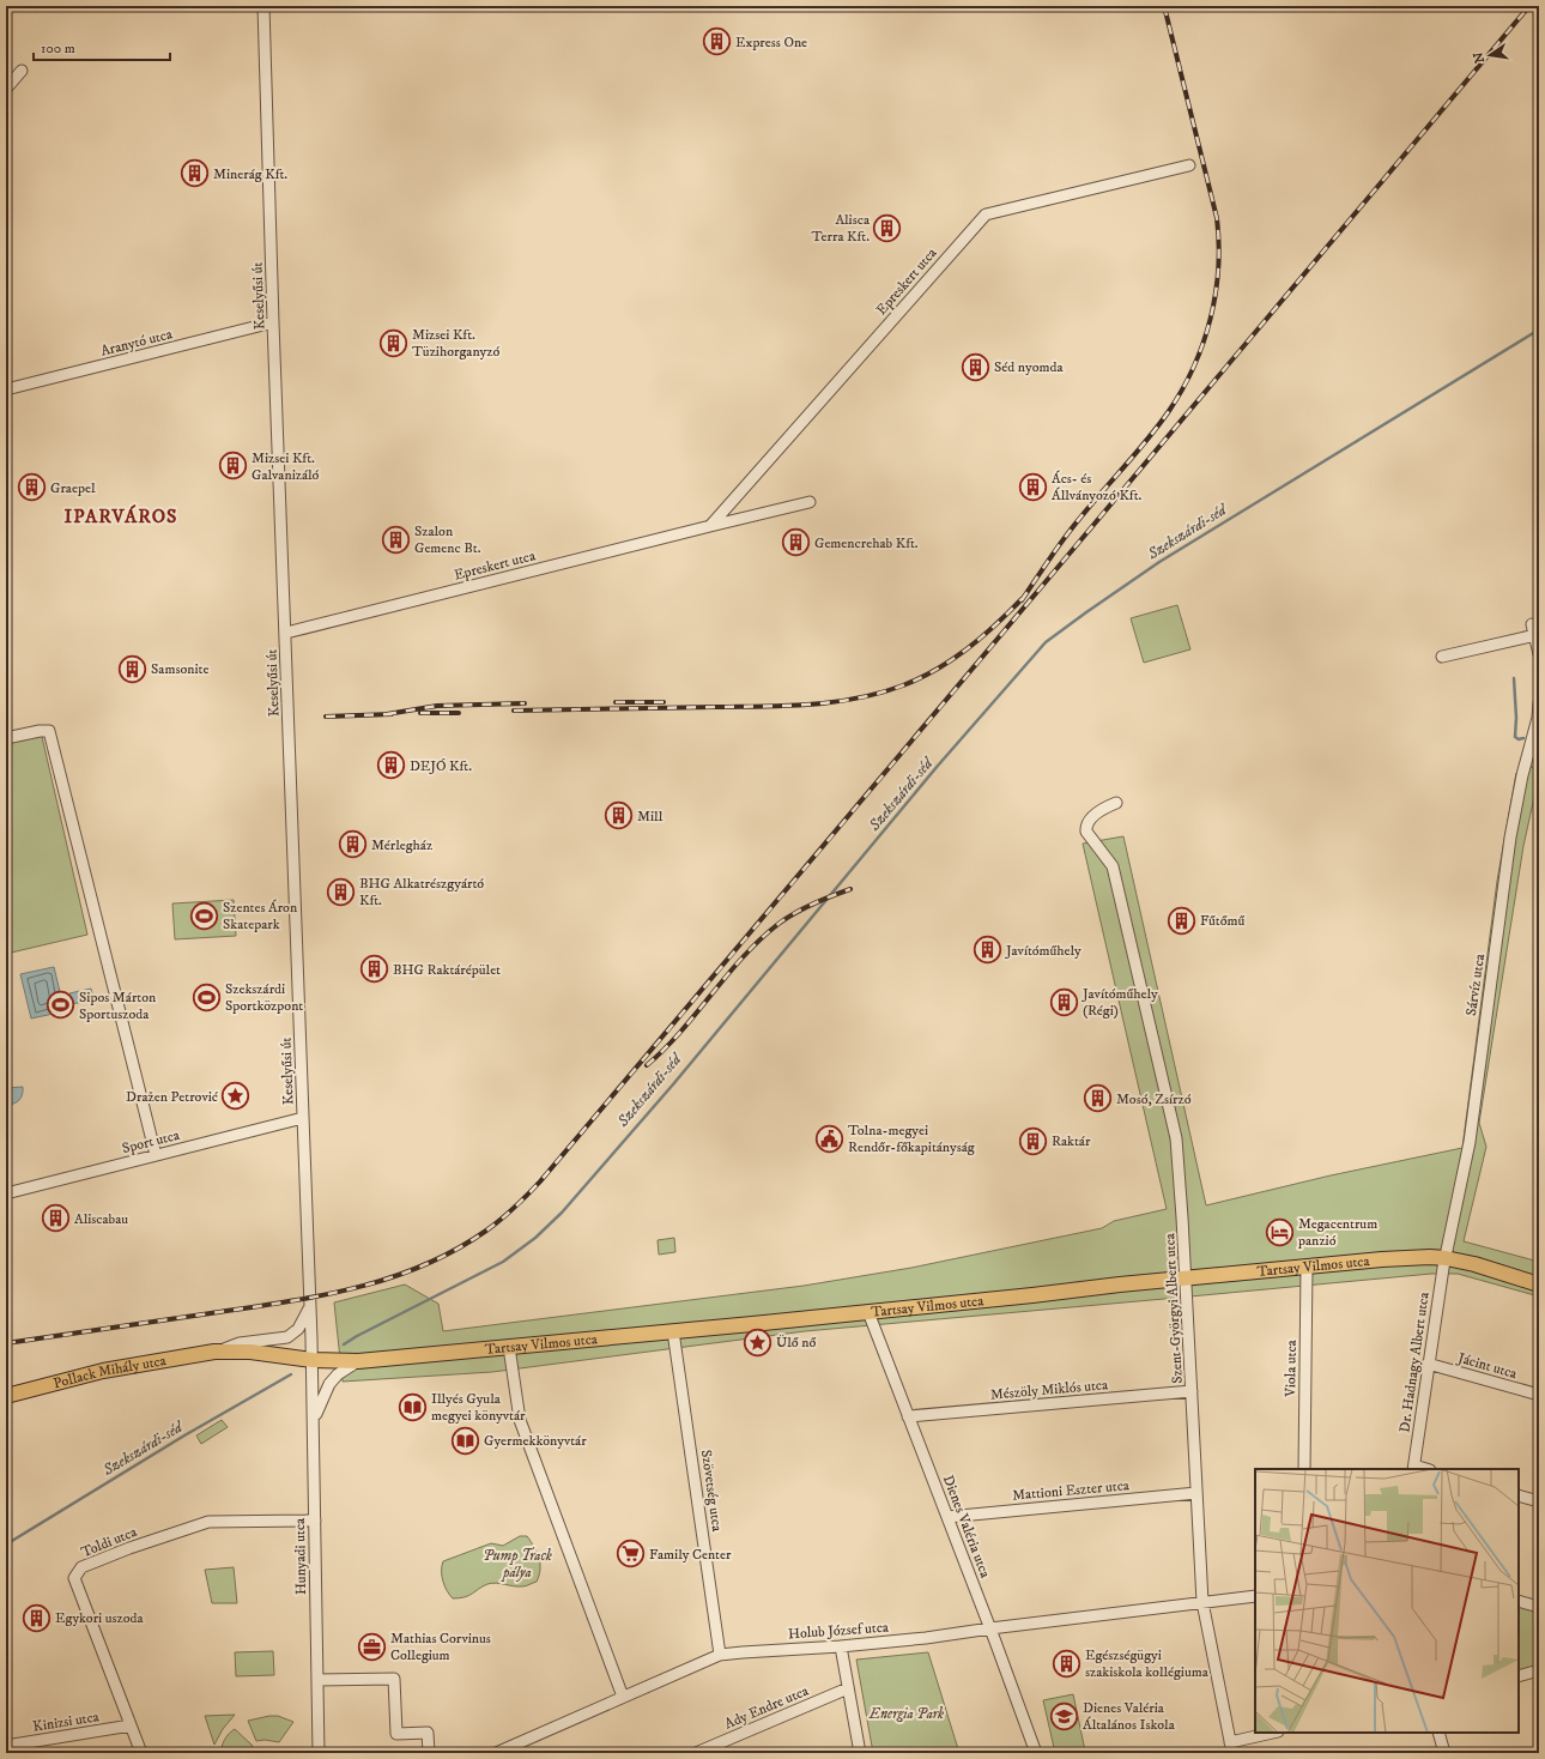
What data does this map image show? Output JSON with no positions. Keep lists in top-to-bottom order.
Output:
{
  "streets": {
    "main road": ["Tartsay Vilmos utca", "Pollack Mihály utca"],
    "street": [
      "Epreskert utca",
      "Keselyűsi út",
      "Aranytó utca",
      "Sárvíz utca",
      "Sport utca",
      "Szent-Györgyi Albert utca",
      "Dr. Hadnagy Albert utca",
      "Jácint utca",
      "Viola utca",
      "Mészöly Miklós utca",
      "Szövetség utca",
      "Mattioni Eszter utca",
      "Dienes Valéria utca",
      "Toldi utca",
      "Hunyadi utca",
      "Holub József utca",
      "Ady Endre utca",
      "Kinizsi utca"
    ]
  },
  "crossings": [
    ["Epreskert utca", "Keselyűsi út"],
    ["Keselyűsi út", "Aranytó utca"],
    ["Keselyűsi út", "Sport utca"],
    ["Keselyűsi út", "Tartsay Vilmos utca"],
    ["Keselyűsi út", "Pollack Mihály utca"],
    ["Keselyűsi út", "Hunyadi utca"],
    ["Sárvíz utca", "Tartsay Vilmos utca"],
    ["Sárvíz utca", "Dr. Hadnagy Albert utca"],
    ["Tartsay Vilmos utca", "Szent-Györgyi Albert utca"],
    ["Tartsay Vilmos utca", "Dr. Hadnagy Albert utca"],
    ["Tartsay Vilmos utca", "Viola utca"],
    ["Tartsay Vilmos utca", "Pollack Mihály utca"],
    ["Tartsay Vilmos utca", "Szövetség utca"],
    ["Tartsay Vilmos utca", "Dienes Valéria utca"],
    ["Tartsay Vilmos utca", "Hunyadi utca"],
    ["Szent-Györgyi Albert utca", "Mészöly Miklós utca"],
    ["Szent-Györgyi Albert utca", "Mattioni Eszter utca"],
    ["Szent-Györgyi Albert utca", "Holub József utca"],
    ["Dr. Hadnagy Albert utca", "Jácint utca"],
    ["Pollack Mihály utca", "Hunyadi utca"],
    ["Mészöly Miklós utca", "Dienes Valéria utca"],
    ["Szövetség utca", "Holub József utca"],
    ["Mattioni Eszter utca", "Dienes Valéria utca"],
    ["Dienes Valéria utca", "Holub József utca"],
    ["Toldi utca", "Hunyadi utca"],
    ["Toldi utca", "Kinizsi utca"]
  ],
  "districts": ["IPARVÁROS"],
  "water": ["Szekszárdi-séd"],
  "parks": ["Pump Track pálya", "Energia Park"],
  "places": {
    "building": [
      "Express One",
      "Minerág Kft.",
      "Alisca Terra Kft.",
      "Mizsei Kft. Tüzihorganyzó",
      "Séd nyomda",
      "Mizsei Kft. Galvanizáló",
      "Ács- és Állványozó Kft.",
      "Graepel",
      "Szalon Gemenc Bt.",
      "Gemencrehab Kft.",
      "Samsonite",
      "DEJÓ Kft.",
      "Mill",
      "Mérlegház",
      "BHG Alkatrészgyártó Kft.",
      "Fűtőmű",
      "Javítóműhely",
      "BHG Raktárépület",
      "Javítóműhely (Régi)",
      "Mosó, Zsírzó",
      "Raktár",
      "Aliscabau",
      "Egykori uszoda",
      "Egészségügyi szakiskola kollégiuma"
    ],
    "sports": ["Szentes Áron Skatepark", "Szekszárdi Sportközpont", "Sipos Márton Sportuszoda"],
    "place": ["Dražen Petrović", "Ülő nő"],
    "public building": ["Tolna-megyei Rendőr-főkapitányság"],
    "hotel": ["Megacentrum panzió"],
    "library": ["Illyés Gyula megyei könyvtár", "Gyermekkönyvtár"],
    "supermarket": ["Family Center"],
    "office": ["Mathias Corvinus Collegium"],
    "school or university": ["Dienes Valéria Általános Iskola"]
  },
  "scale_bar": "100 m",
  "north": "left"
}
